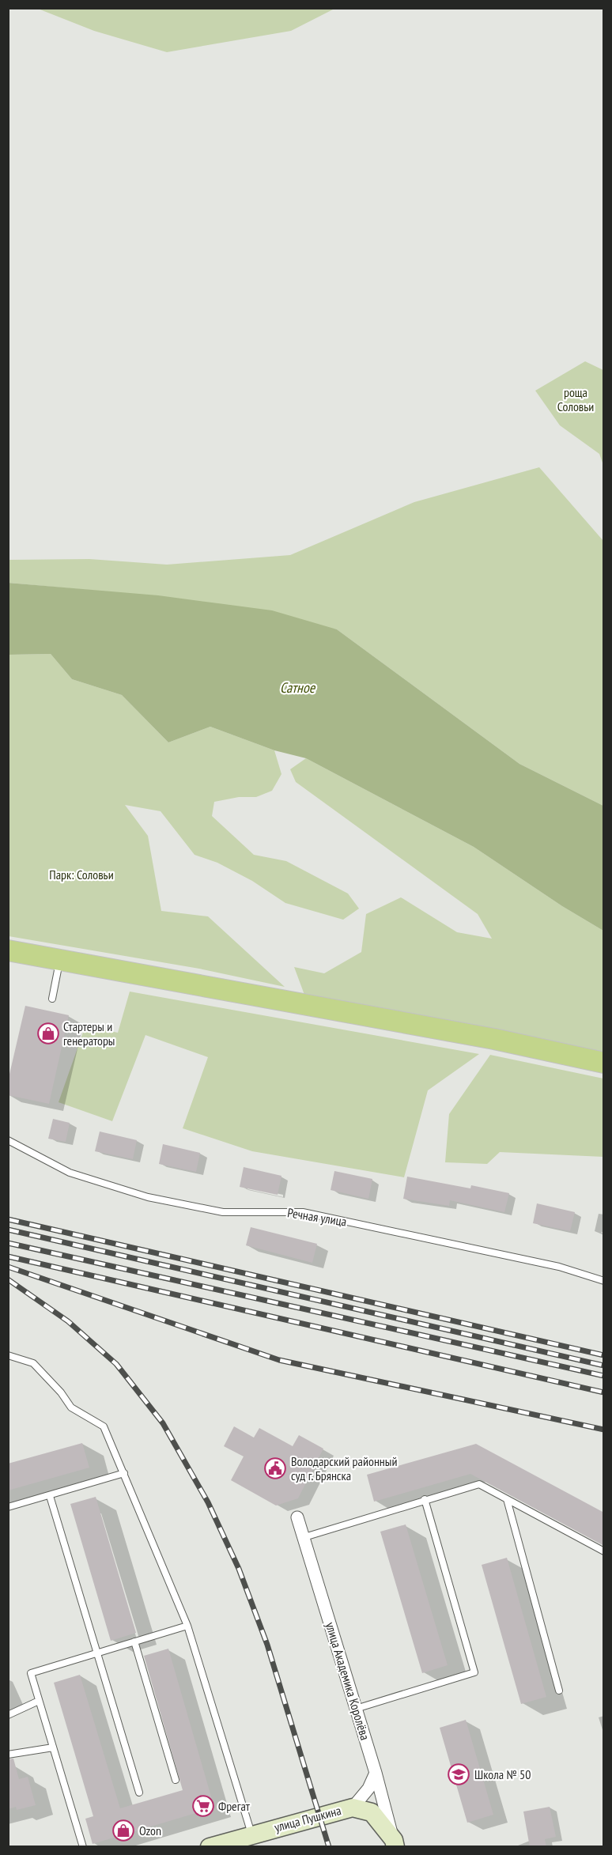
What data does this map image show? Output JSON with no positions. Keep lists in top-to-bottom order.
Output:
{
  "streets": {
    "main road": ["улица Пушкина"],
    "street": ["улица Академика Королёва"],
    "lane": ["Речная улица"]
  },
  "crossings": [
    ["улица Академика Королёва", "улица Пушкина"]
  ],
  "water": ["Сатное"],
  "parks": ["роща Соловьи", "Парк: Соловьи"],
  "places": {
    "shop": ["Стартеры и генераторы", "Ozon"],
    "public building": ["Володарский районный суд г. Брянска"],
    "school or university": ["Школа № 50"],
    "supermarket": ["Фрегат"]
  }
}
